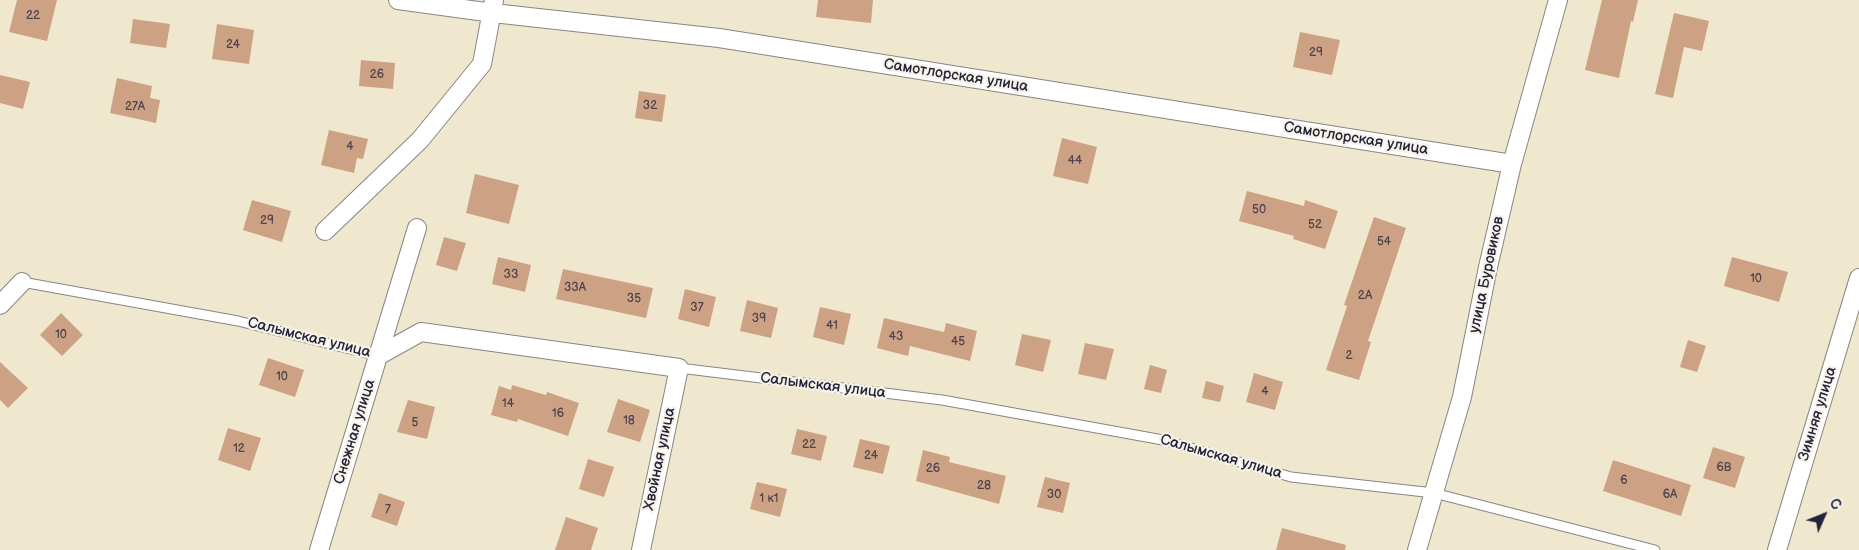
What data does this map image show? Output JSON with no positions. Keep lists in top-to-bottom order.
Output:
{
  "streets": {
    "street": [
      "Самотлорская улица",
      "улица Буровиков",
      "Салымская улица",
      "Зимняя улица",
      "Снежная улица",
      "Хвойная улица"
    ]
  },
  "crossings": [
    ["Самотлорская улица", "улица Буровиков"],
    ["улица Буровиков", "Салымская улица"],
    ["Салымская улица", "Снежная улица"],
    ["Салымская улица", "Хвойная улица"]
  ],
  "house_numbers": [
    "22",
    "24",
    "29",
    "26",
    "32",
    "27А",
    "4",
    "44",
    "50",
    "29",
    "52",
    "54",
    "33",
    "10",
    "33А",
    "2А",
    "35",
    "37",
    "39",
    "41",
    "10",
    "43",
    "45",
    "2",
    "10",
    "4",
    "14",
    "16",
    "18",
    "5",
    "22",
    "12",
    "24",
    "6В",
    "26",
    "6",
    "28",
    "30",
    "6А",
    "1 к1",
    "7"
  ],
  "north": "top right"
}
